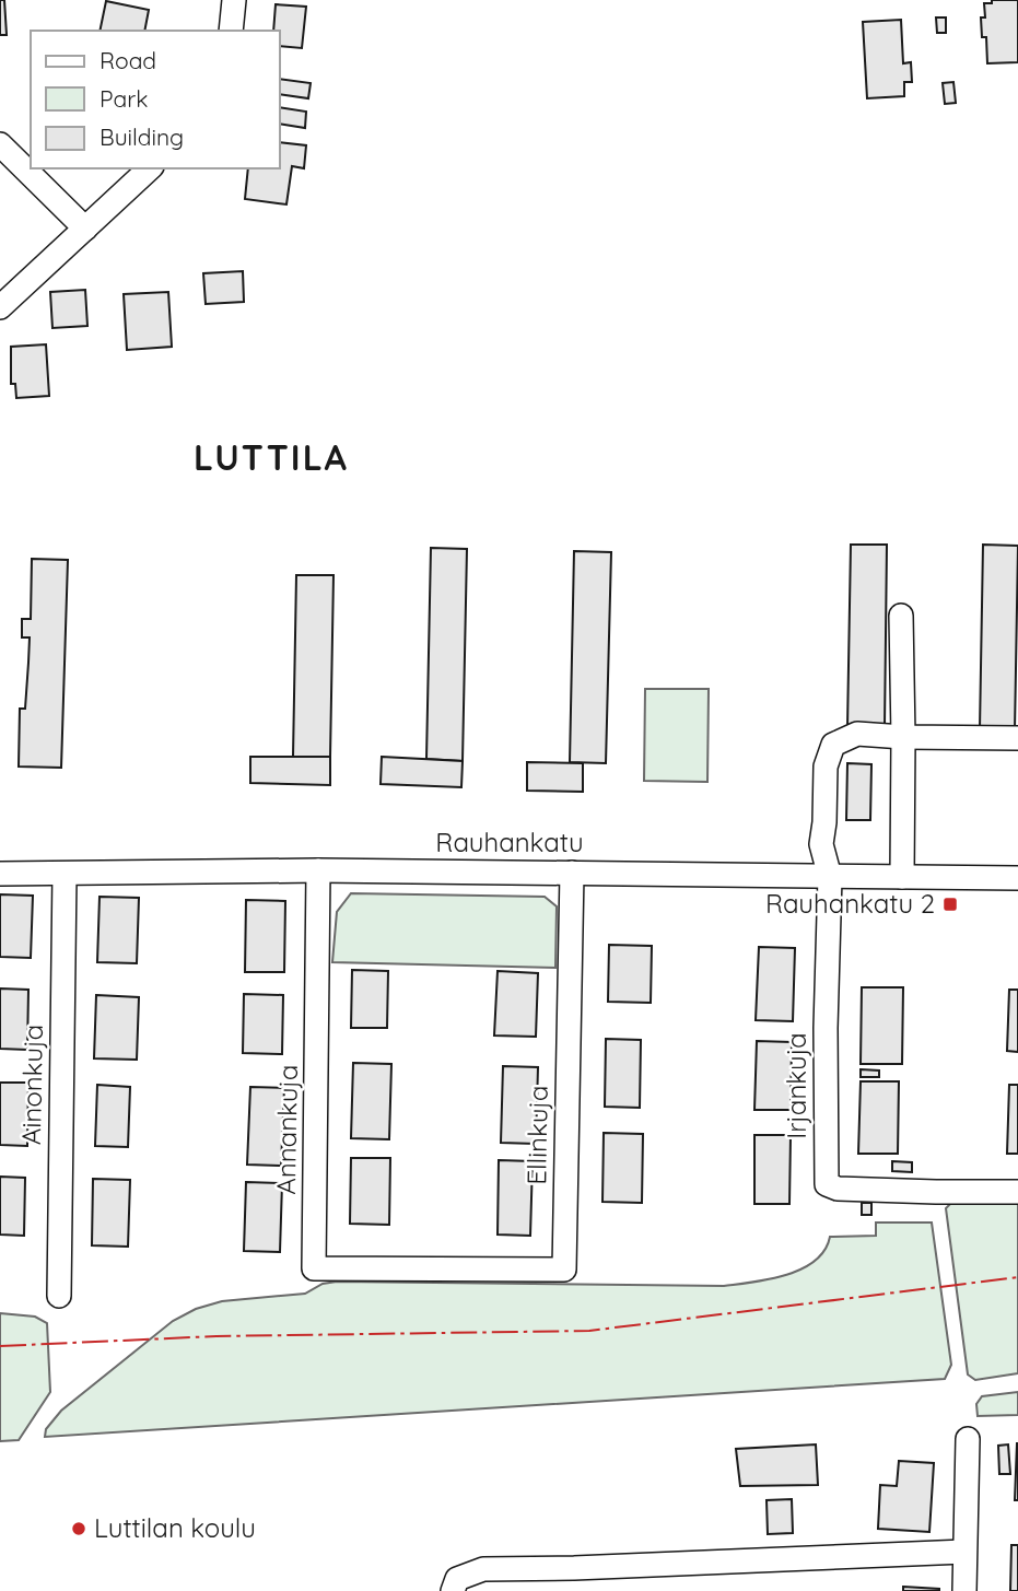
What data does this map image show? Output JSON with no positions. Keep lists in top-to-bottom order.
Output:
{
  "streets": {
    "street": [
      "Rauhankatu",
      "Ainonkuja",
      "Irjankuja",
      "Annankuja",
      "Ellinkuja"
    ]
  },
  "crossings": [
    ["Rauhankatu", "Ainonkuja"],
    ["Rauhankatu", "Irjankuja"],
    ["Rauhankatu", "Annankuja"],
    ["Rauhankatu", "Ellinkuja"],
    ["Annankuja", "Ellinkuja"]
  ],
  "districts": ["LUTTILA"],
  "places": {
    "transit": ["Rauhankatu 2"],
    "other": ["Luttilan koulu"]
  },
  "legend": ["Road", "Park", "Building"]
}
